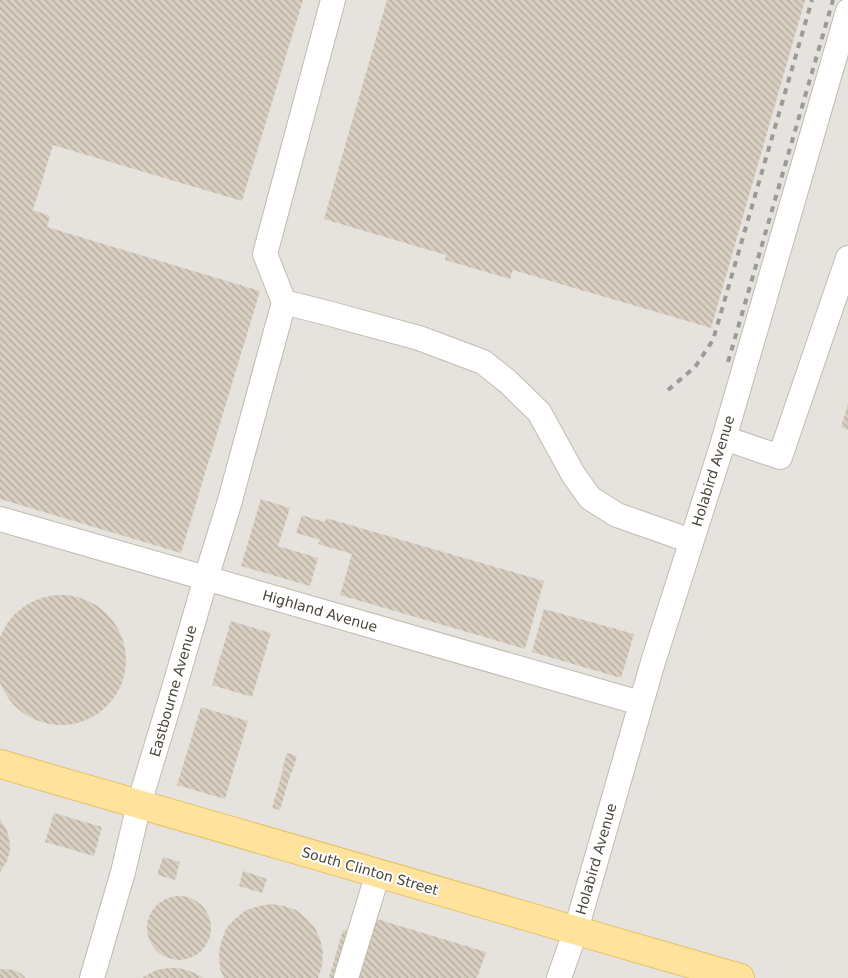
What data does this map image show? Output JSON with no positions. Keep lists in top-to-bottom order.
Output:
{
  "streets": {
    "main road": ["South Clinton Street"],
    "street": ["Holabird Avenue", "Highland Avenue", "Eastbourne Avenue"]
  },
  "crossings": [
    ["Holabird Avenue", "Highland Avenue"],
    ["Holabird Avenue", "South Clinton Street"],
    ["Highland Avenue", "Eastbourne Avenue"],
    ["Eastbourne Avenue", "South Clinton Street"]
  ]
}
